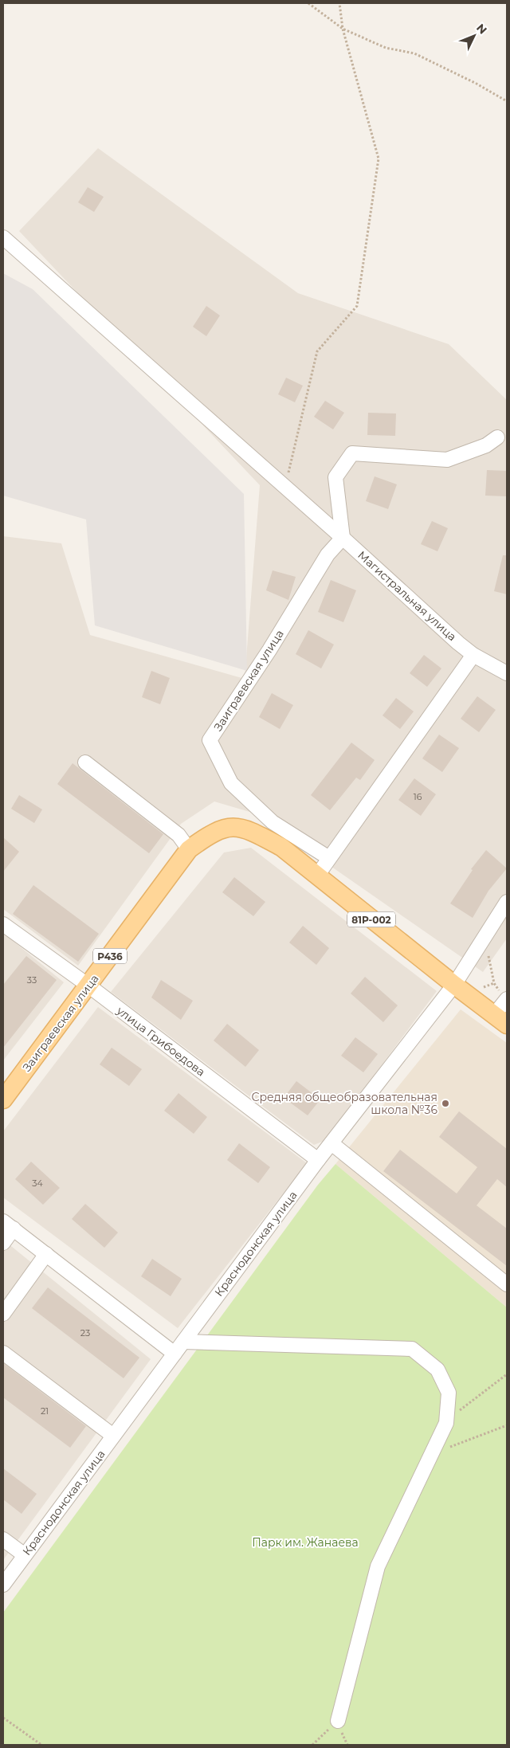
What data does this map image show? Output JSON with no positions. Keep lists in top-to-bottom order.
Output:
{
  "streets": {
    "main road": ["Заиграевская улица", "81Р-002", "P436"],
    "street": ["Магистральная улица", "улица Грибоедова", "Краснодонская улица"]
  },
  "crossings": [
    ["Магистральная улица", "Заиграевская улица"],
    ["Заиграевская улица", "81Р-002"],
    ["Заиграевская улица", "улица Грибоедова"],
    ["81Р-002", "Краснодонская улица"],
    ["улица Грибоедова", "Краснодонская улица"]
  ],
  "parks": ["Парк им. Жанаева"],
  "places": ["Средняя общеобразовательная школа №36"],
  "house_numbers": [
    "16",
    "33",
    "34",
    "23",
    "21"
  ],
  "north": "top right"
}
